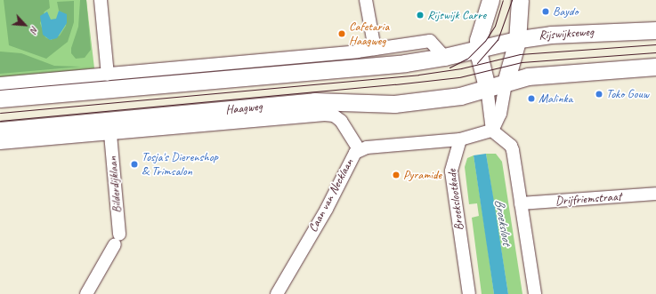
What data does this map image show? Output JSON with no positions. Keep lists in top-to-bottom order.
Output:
{
  "streets": {
    "main road": ["Rijswijkseweg", "Haagweg"],
    "street": [
      "Bilderdijklaan",
      "Caan van Necklaan",
      "Drijfriemstraat",
      "Broekslootkade"
    ]
  },
  "crossings": [
    ["Haagweg", "Bilderdijklaan"],
    ["Haagweg", "Caan van Necklaan"],
    ["Caan van Necklaan", "Broekslootkade"]
  ],
  "water": ["Broeksloot"],
  "places": [
    "Baydo",
    "Rijswijk Carre",
    "Cafetaria Haagweg",
    "Toko Gouw",
    "Malinka",
    "Tosja's Dierenshop & Trimsalon",
    "Pyramide"
  ],
  "north": "bottom right"
}
